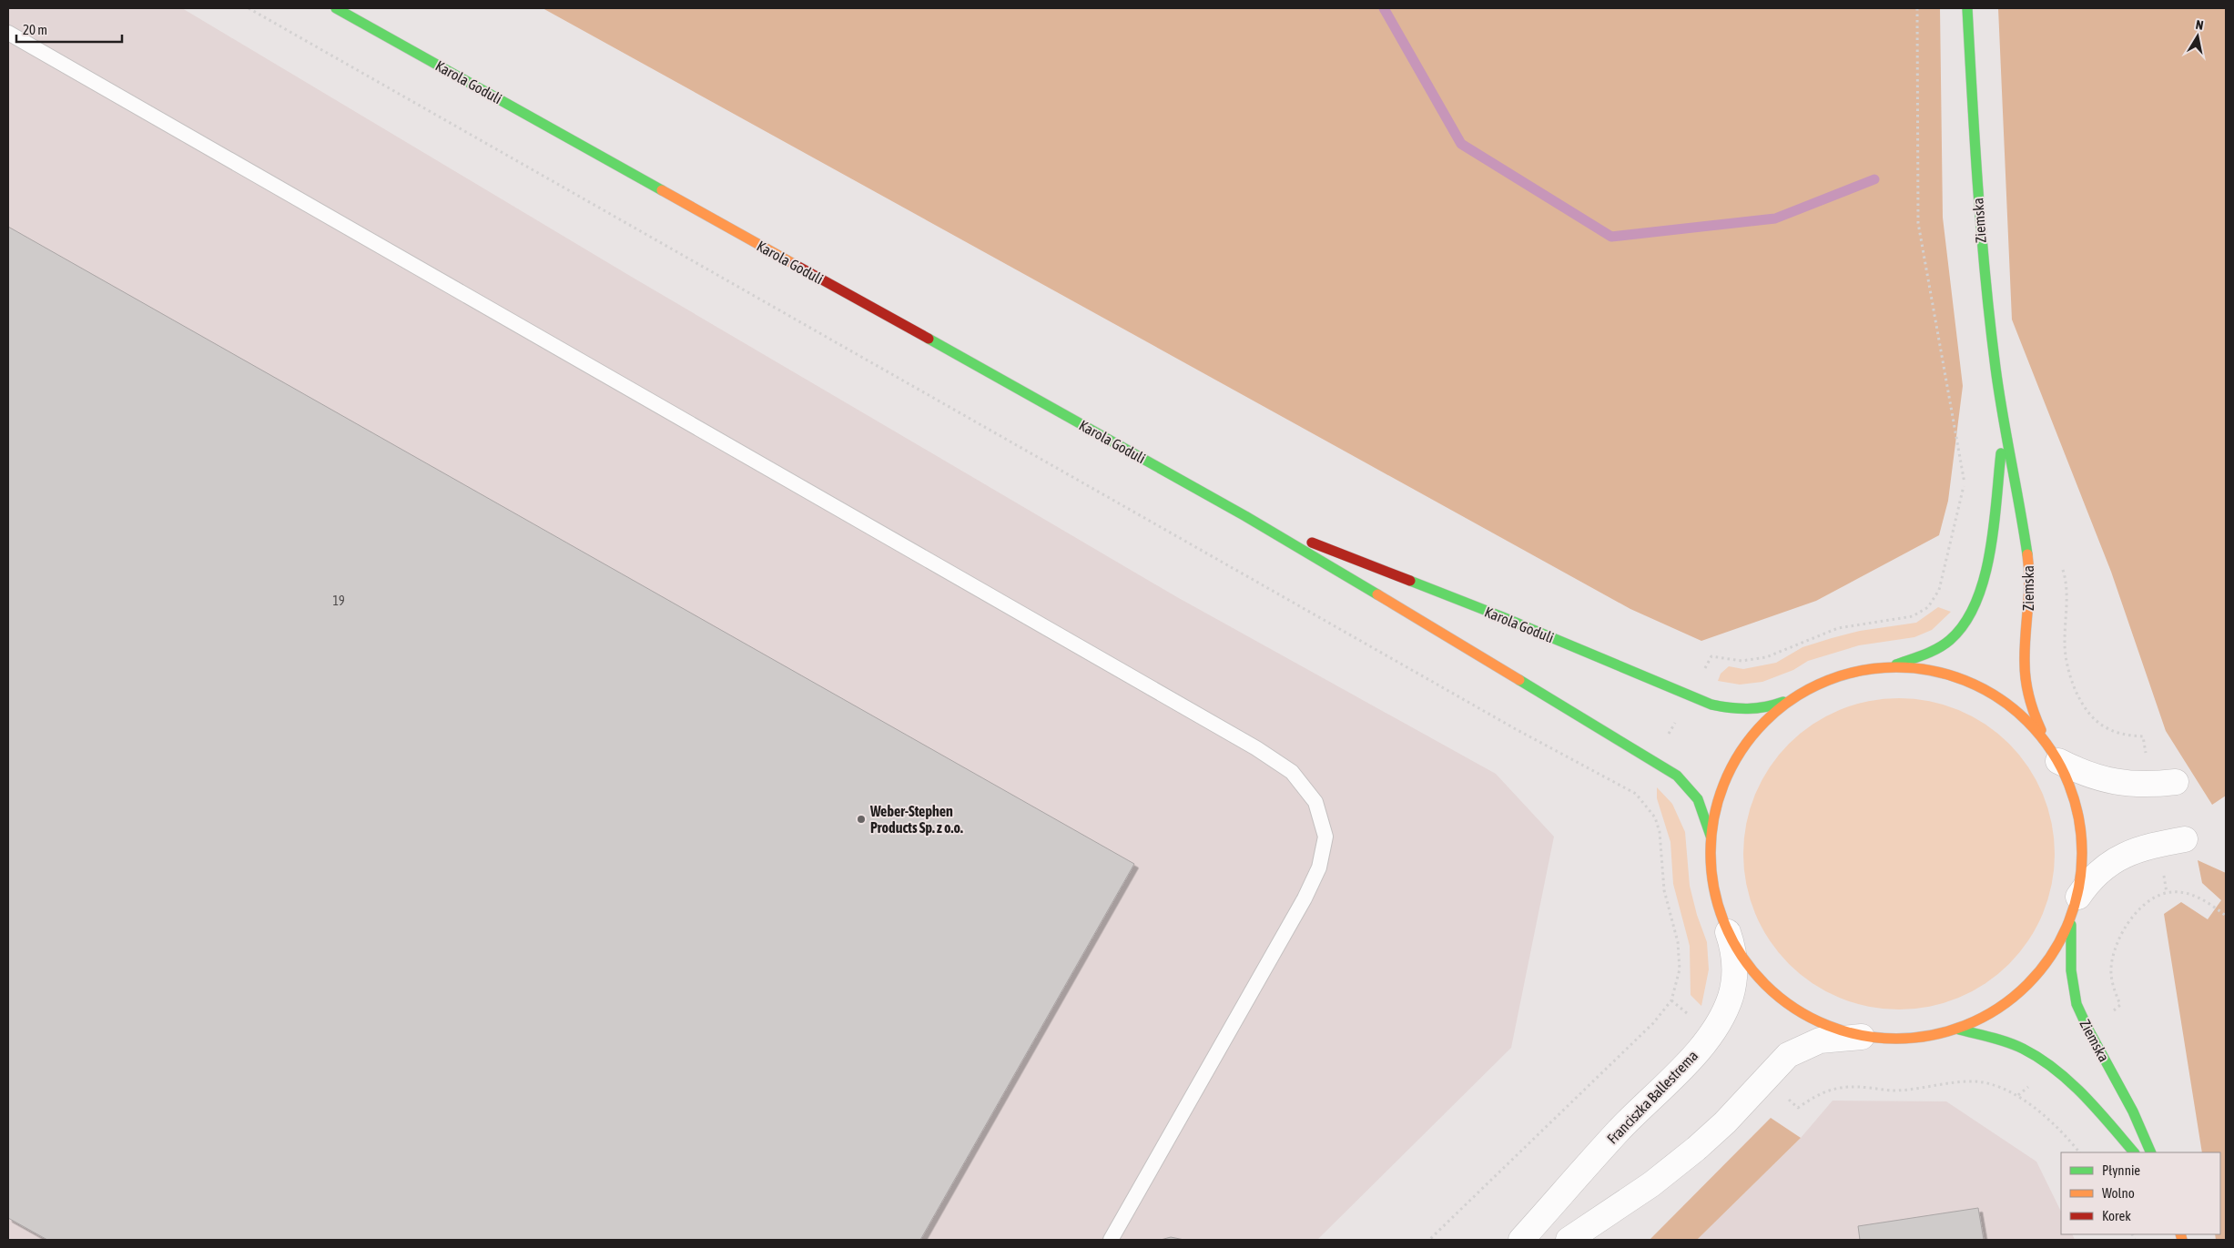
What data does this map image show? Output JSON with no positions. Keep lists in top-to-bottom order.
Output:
{
  "streets": {
    "street": ["Karola Goduli", "Ziemska", "Franciszka Ballestrema"]
  },
  "places": ["Weber-Stephen Products Sp. z o.o."],
  "house_numbers": ["19"],
  "legend": ["Płynnie", "Wolno", "Korek"],
  "scale_bar": "20 m",
  "north": "top"
}
